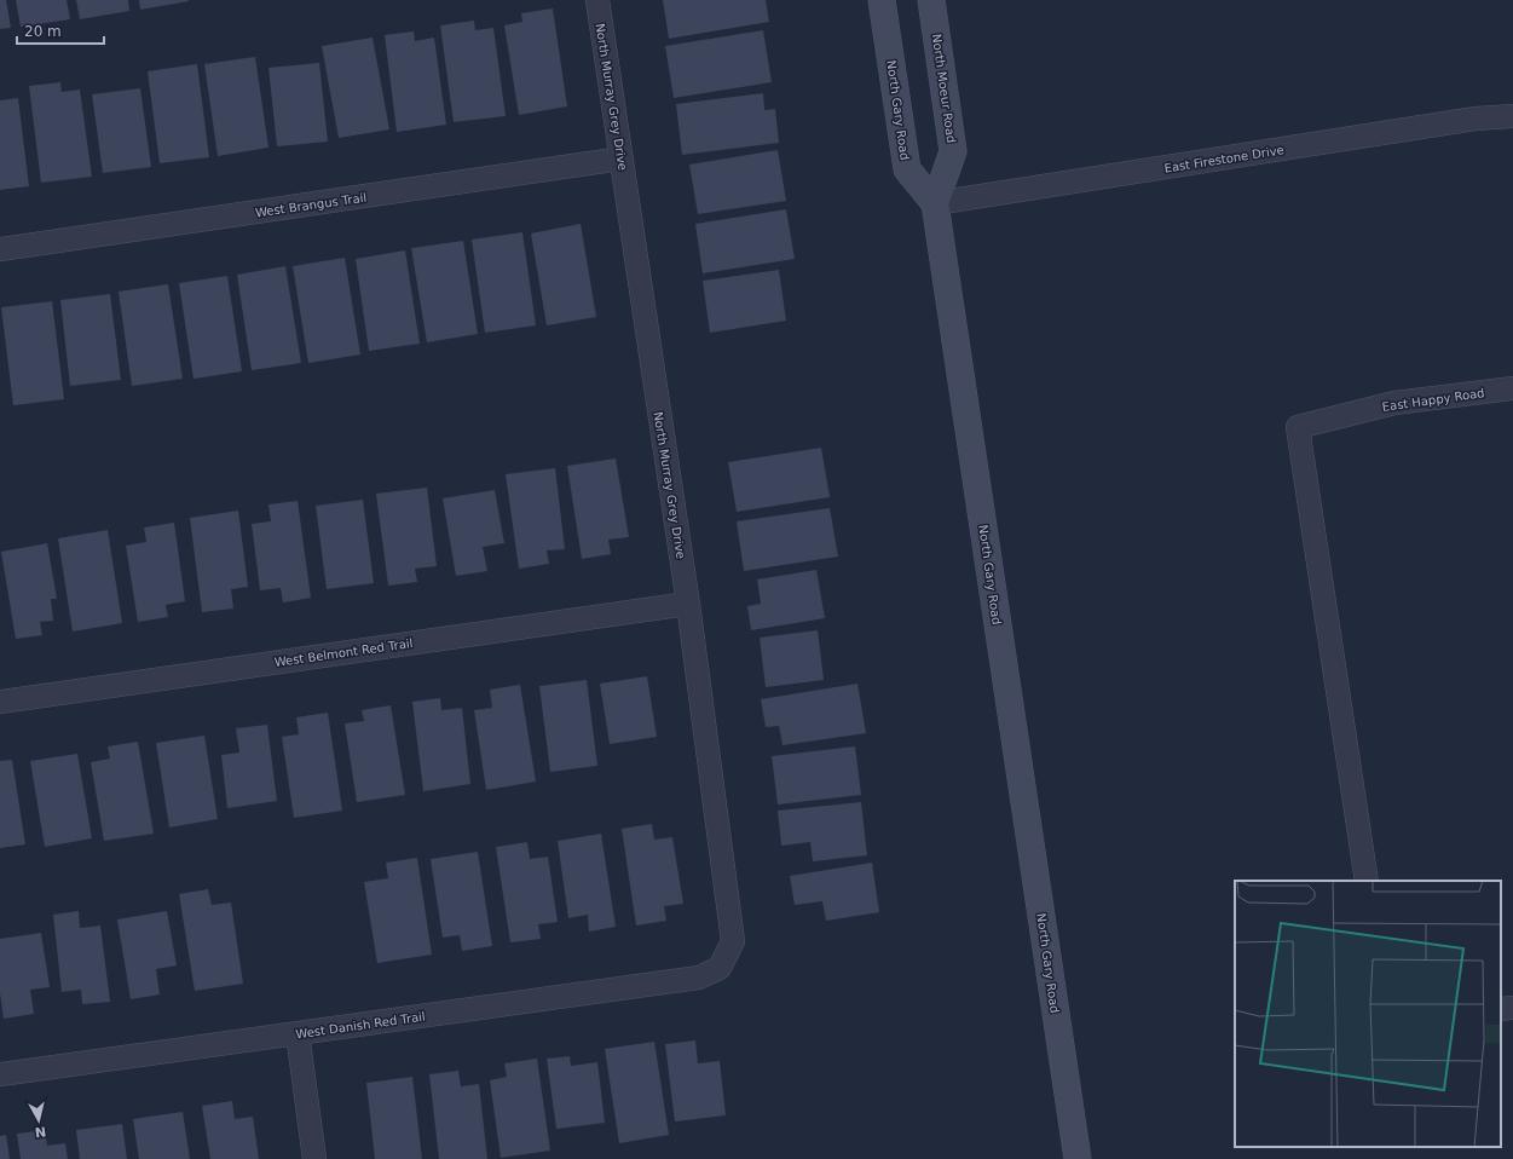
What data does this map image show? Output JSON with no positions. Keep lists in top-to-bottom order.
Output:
{
  "streets": {
    "main road": ["North Moeur Road", "North Gary Road"],
    "street": [
      "North Murray Grey Drive",
      "East Firestone Drive",
      "West Brangus Trail",
      "East Happy Road",
      "West Belmont Red Trail",
      "West Danish Red Trail"
    ]
  },
  "crossings": [
    ["North Moeur Road", "North Gary Road"],
    ["North Moeur Road", "East Firestone Drive"],
    ["North Murray Grey Drive", "West Brangus Trail"],
    ["North Murray Grey Drive", "West Belmont Red Trail"],
    ["North Murray Grey Drive", "West Danish Red Trail"],
    ["North Gary Road", "East Firestone Drive"]
  ],
  "scale_bar": "20 m",
  "north": "bottom"
}
